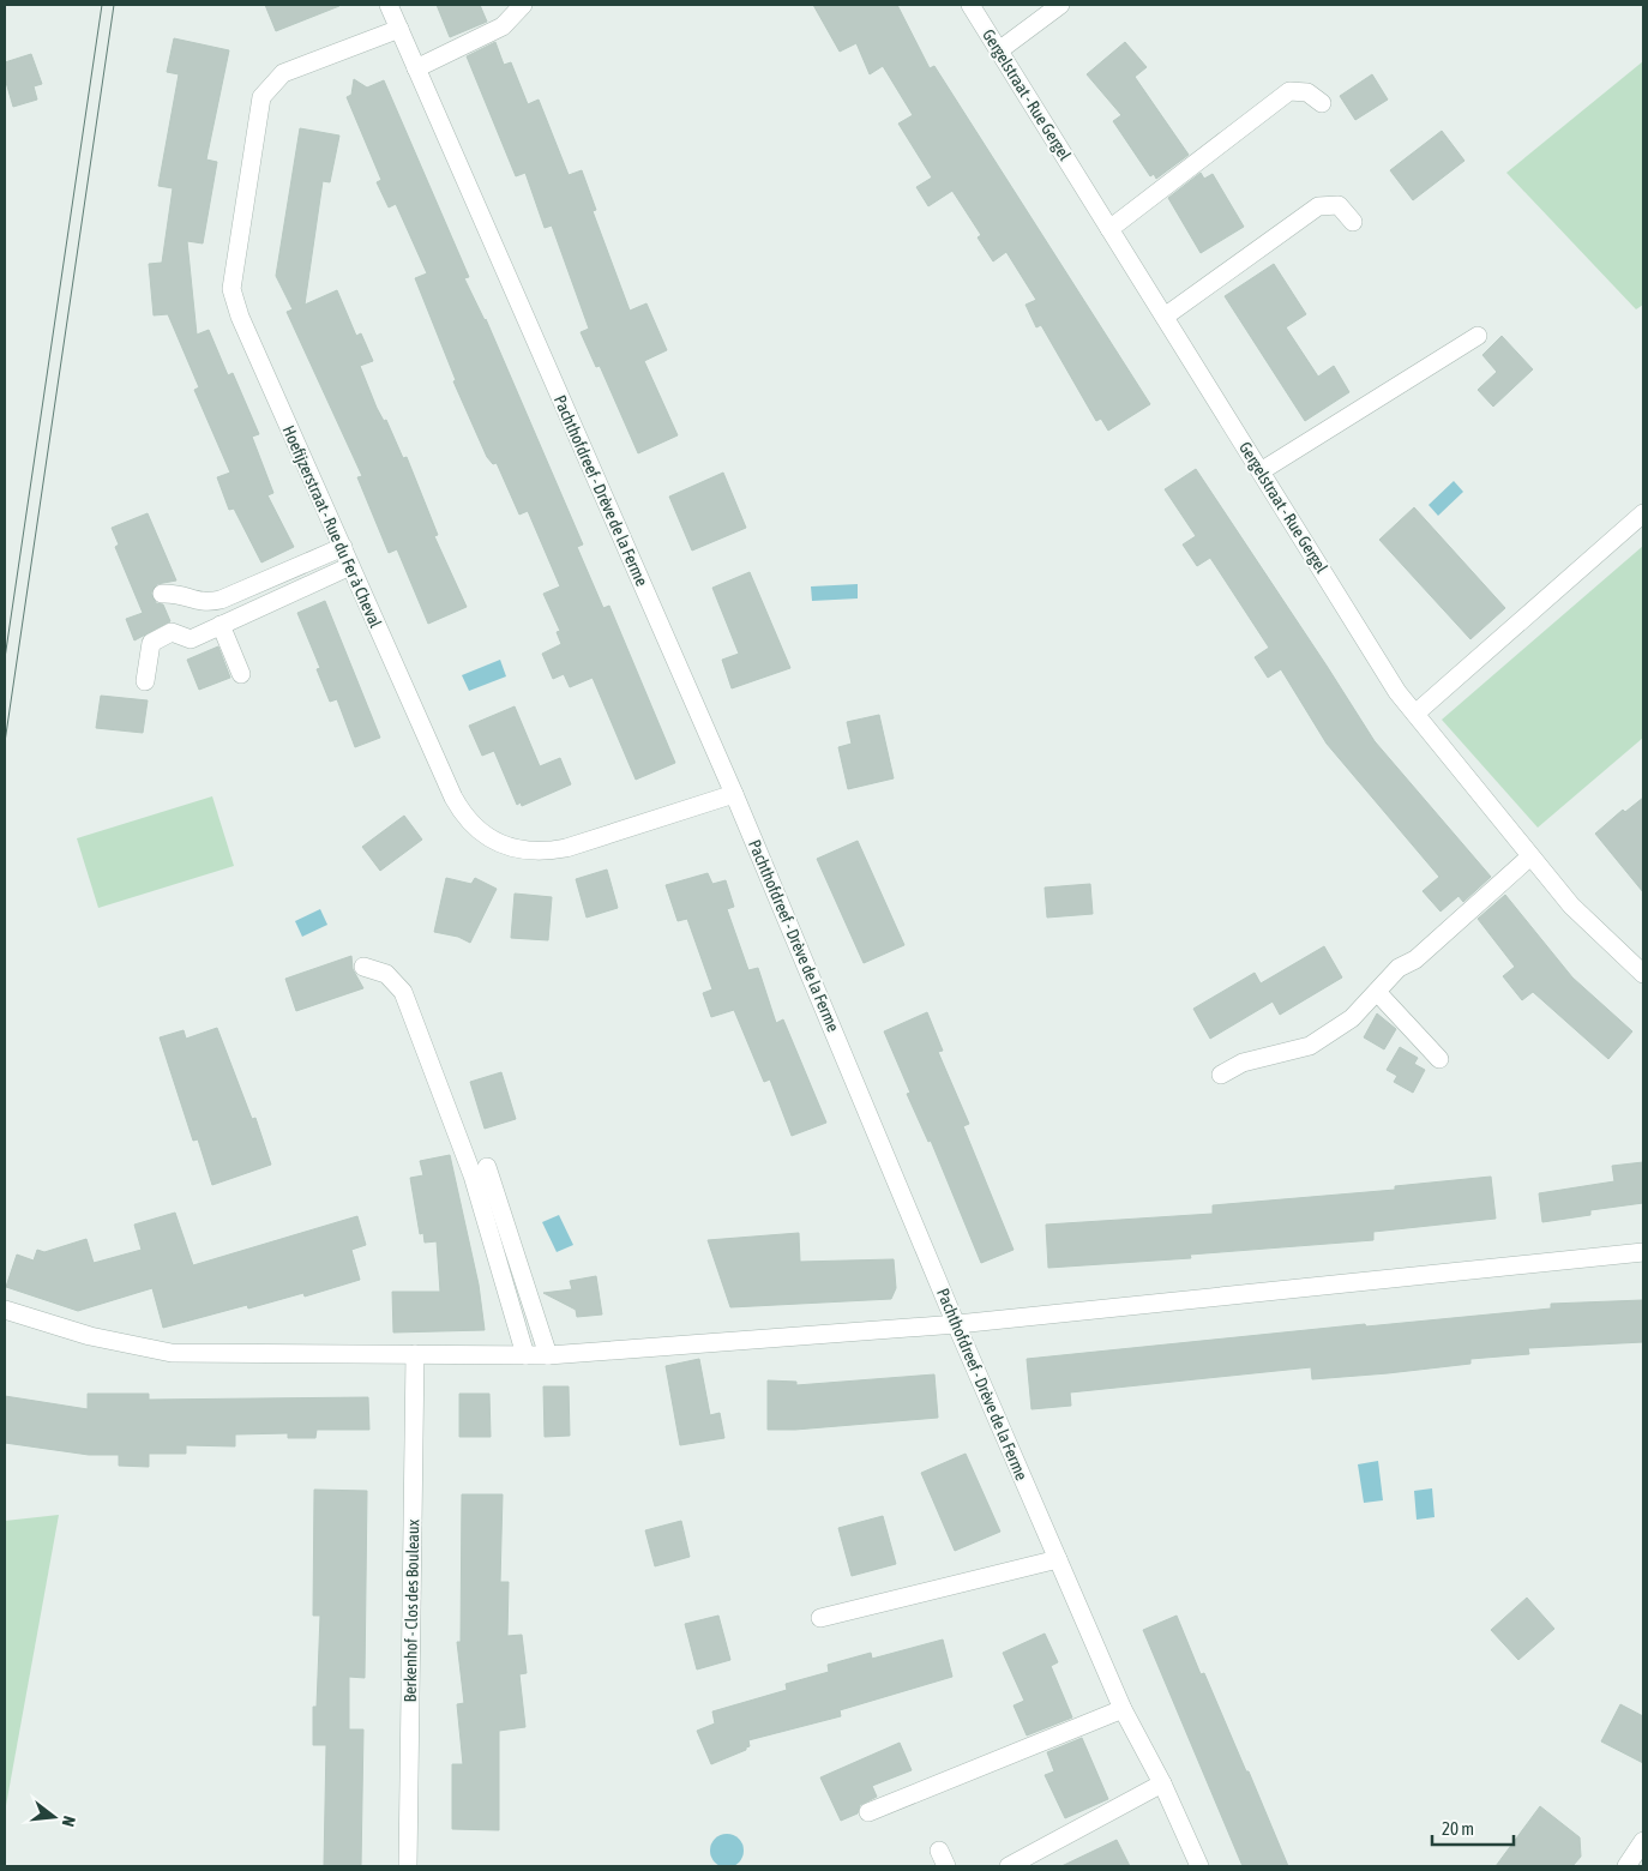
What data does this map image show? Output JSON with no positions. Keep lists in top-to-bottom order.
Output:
{
  "streets": {
    "street": [
      "Gergelstraat - Rue Gergel",
      "Pachthofdreef - Drève de la Ferme",
      "Hoefijzerstraat - Rue du Fer à Cheval",
      "Berkenhof - Clos des Bouleaux"
    ]
  },
  "crossings": [
    ["Pachthofdreef - Drève de la Ferme", "Hoefijzerstraat - Rue du Fer à Cheval"]
  ],
  "scale_bar": "20 m",
  "north": "right"
}
